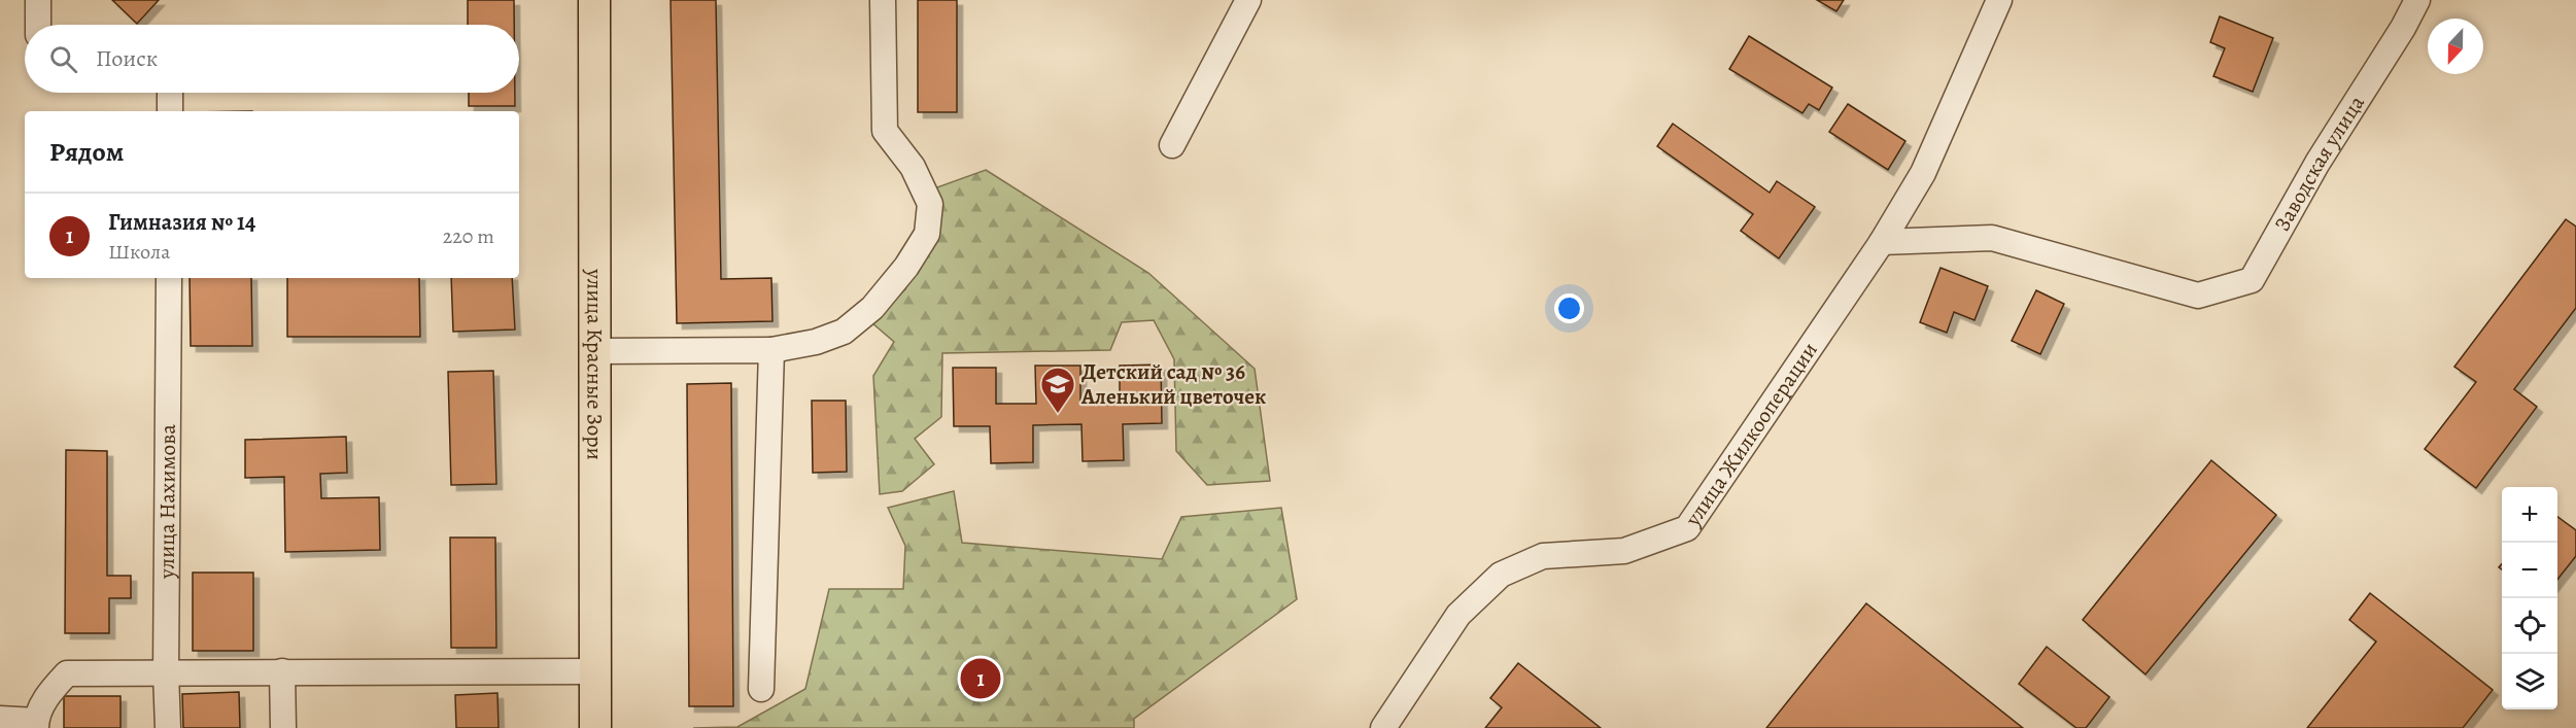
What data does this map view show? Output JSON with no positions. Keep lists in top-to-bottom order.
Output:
{
  "streets": {
    "main road": ["улица Красные Зори"],
    "street": ["Заводская улица", "улица Жилкооперации", "улица Нахимова"]
  },
  "crossings": [
    ["Заводская улица", "улица Жилкооперации"]
  ],
  "places": {
    "school or university": ["Детский сад № 36 Аленький цветочек"]
  },
  "north": "bottom",
  "page": {
    "search": "Поиск",
    "heading": "Рядом",
    "list": [
      {
        "mark": "1",
        "name": "Гимназия № 14",
        "note": "Школа",
        "value": "220 m"
      }
    ],
    "map_buttons": ["+", "−"],
    "pins": "1"
  }
}
